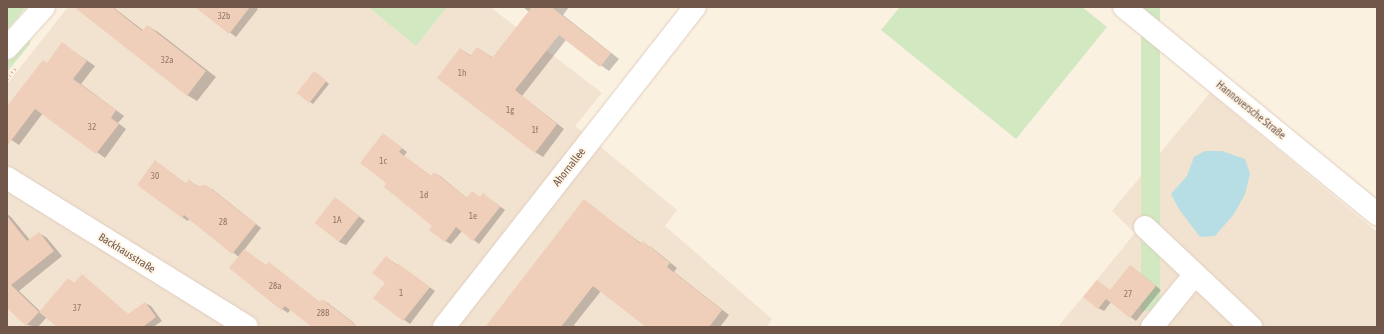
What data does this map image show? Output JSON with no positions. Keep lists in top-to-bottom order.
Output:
{
  "streets": {
    "street": ["Hannoversche Straße", "Ahornallee", "Backhausstraße"]
  },
  "house_numbers": [
    "32b",
    "32a",
    "1h",
    "1g",
    "32",
    "1f",
    "1c",
    "30",
    "1d",
    "1e",
    "1A",
    "28",
    "28a",
    "1",
    "27",
    "37",
    "28B"
  ]
}
